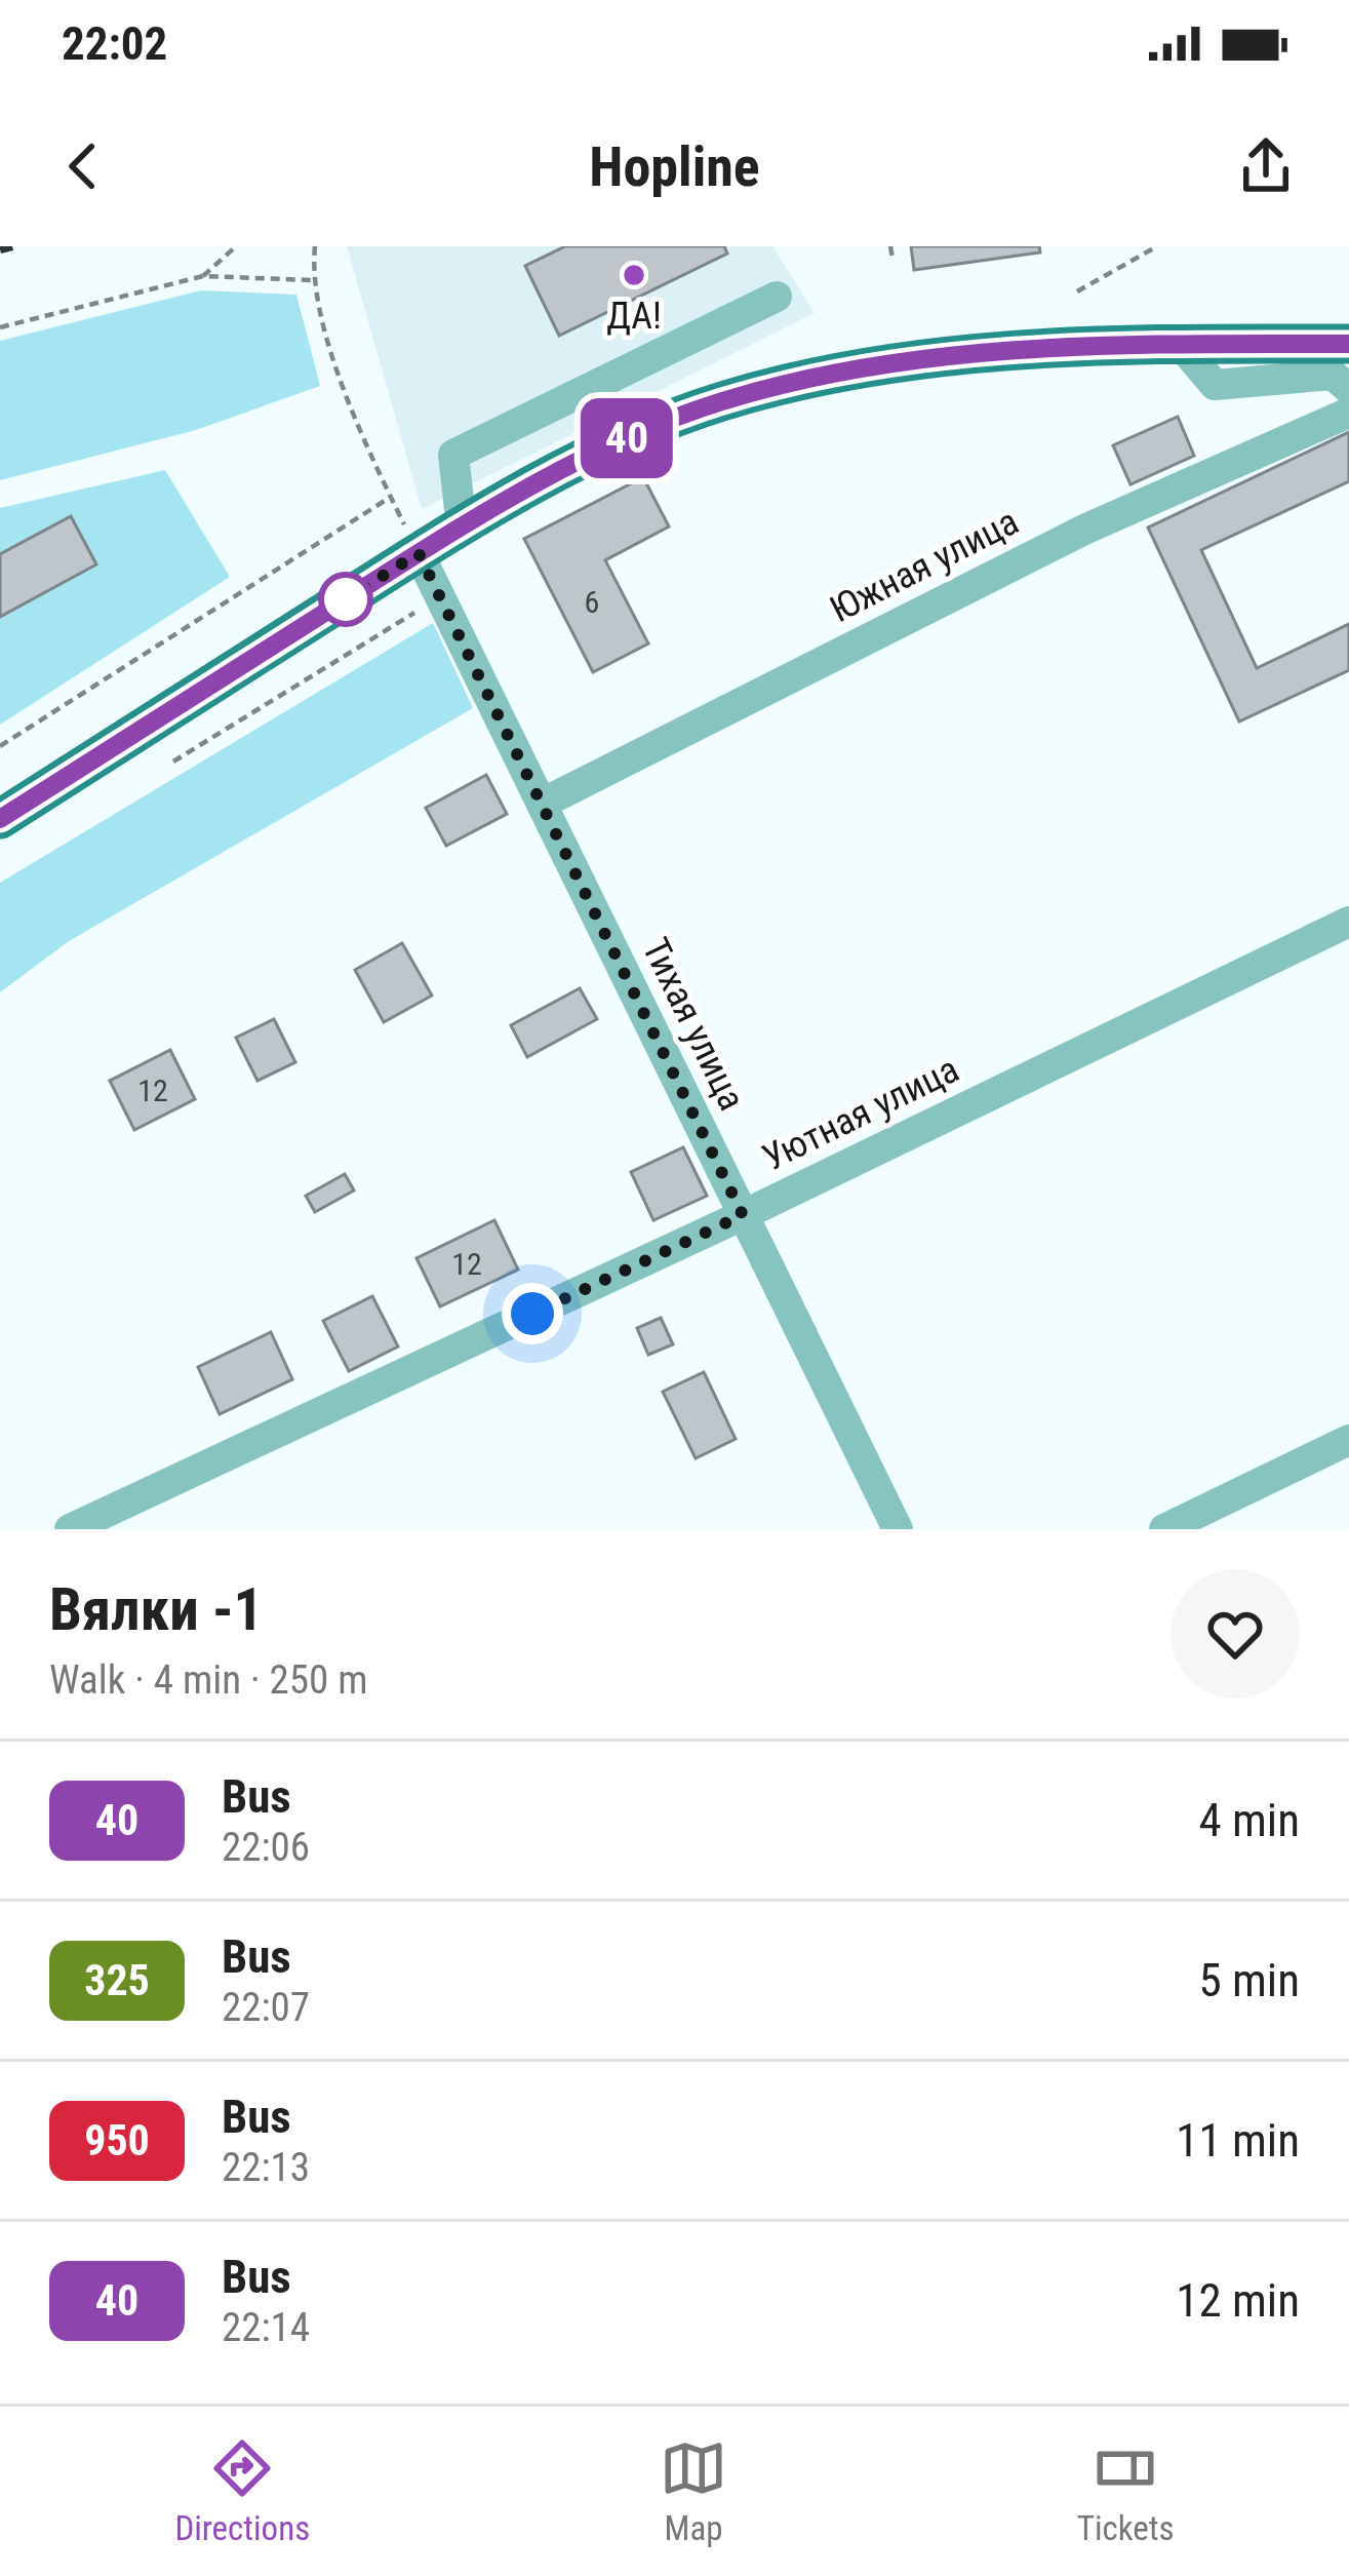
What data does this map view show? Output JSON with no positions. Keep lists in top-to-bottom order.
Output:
{
  "streets": {
    "street": ["Южная улица", "Тихая улица", "Уютная улица"]
  },
  "crossings": [
    ["Южная улица", "Тихая улица"],
    ["Тихая улица", "Уютная улица"]
  ],
  "places": ["ДА!"],
  "lines": ["bus line 40"],
  "house_numbers": ["6", "12", "12"],
  "page": {
    "status": "22:02",
    "header": "Hopline",
    "on_map": "40",
    "heading": ["Вялки -1", "Walk · 4 min · 250 m"],
    "list": [
      {
        "mark": "40",
        "name": "Bus",
        "note": "22:06",
        "value": "4 min"
      },
      {
        "mark": "325",
        "name": "Bus",
        "note": "22:07",
        "value": "5 min"
      },
      {
        "mark": "950",
        "name": "Bus",
        "note": "22:13",
        "value": "11 min"
      },
      {
        "mark": "40",
        "name": "Bus",
        "note": "22:14",
        "value": "12 min"
      }
    ],
    "tabs": ["Directions", "Map", "Tickets"]
  }
}
